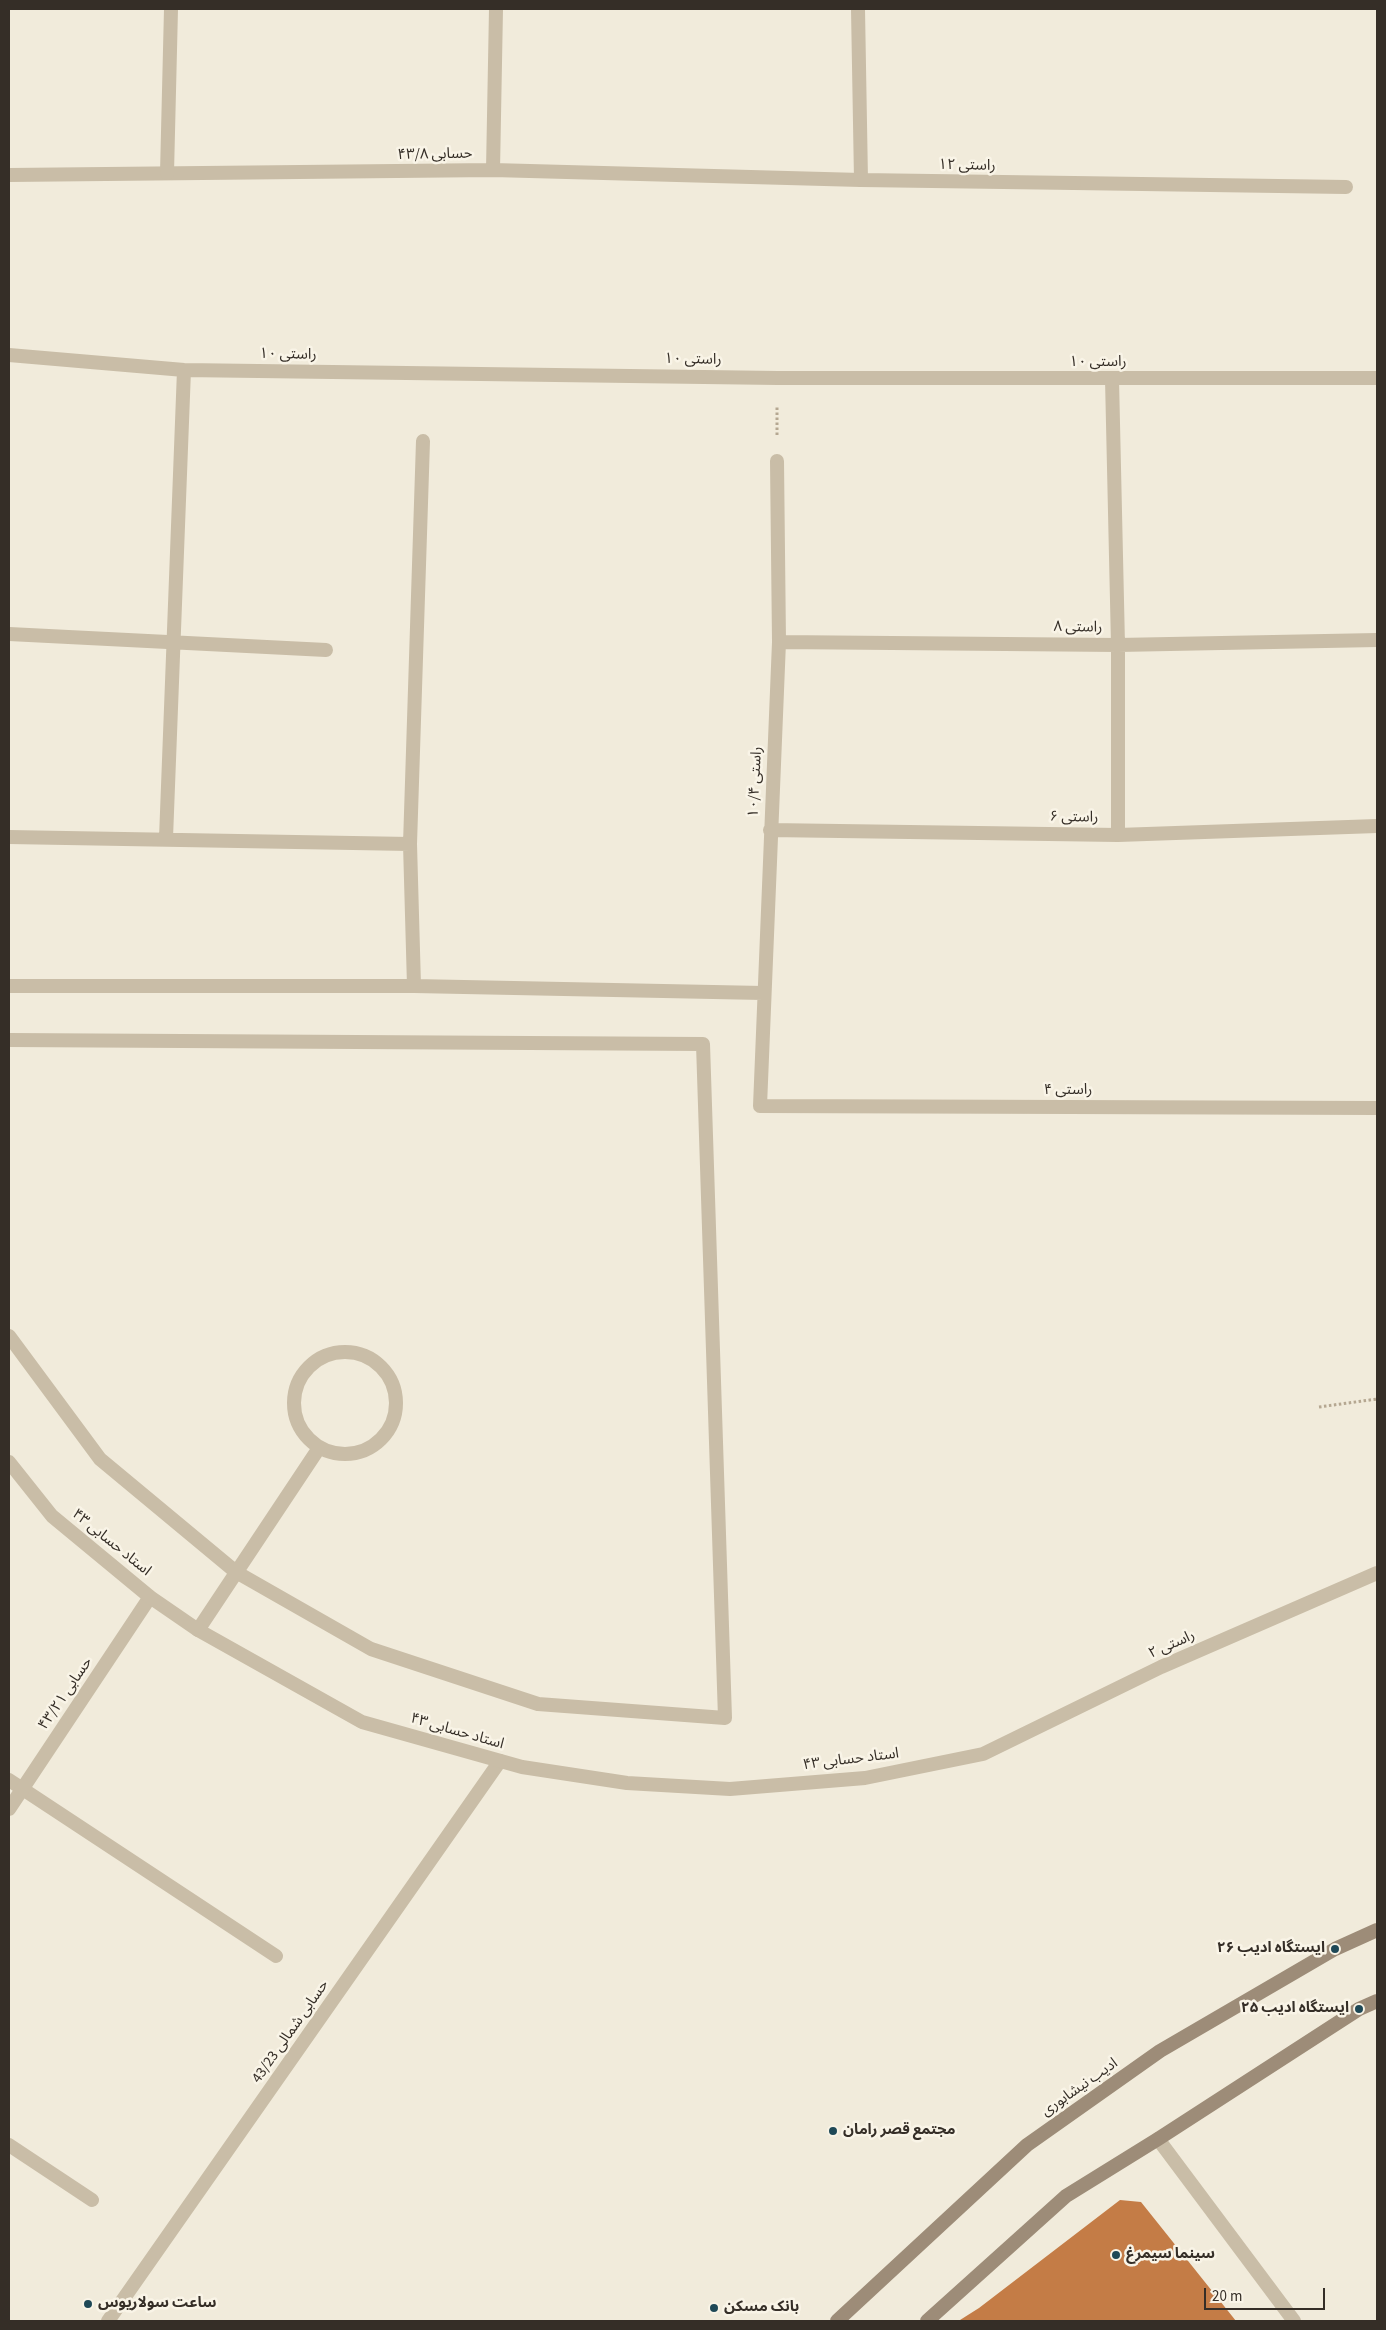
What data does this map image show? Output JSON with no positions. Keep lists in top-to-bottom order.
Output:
{
  "streets": {
    "main road": ["ادیب نیشابوری"],
    "street": [
      "حسابی ۴۳/۸",
      "راستی ۱۲",
      "راستی ۱۰",
      "راستی ۸",
      "راستی ۱۰/۴",
      "راستی ۶",
      "راستی ۴",
      "استاد حسابی ۴۳",
      "راستی ۲",
      "حسابی ۴۳/۲۱",
      "حسابی شمالی 43/23"
    ]
  },
  "crossings": [
    ["حسابی ۴۳/۸", "راستی ۱۲"],
    ["راستی ۸", "راستی ۱۰/۴"],
    ["راستی ۱۰/۴", "راستی ۶"],
    ["راستی ۱۰/۴", "راستی ۴"],
    ["استاد حسابی ۴۳", "راستی ۲"],
    ["استاد حسابی ۴۳", "حسابی ۴۳/۲۱"],
    ["استاد حسابی ۴۳", "حسابی شمالی 43/23"]
  ],
  "places": [
    "ایستگاه ادیب ۲۶",
    "ایستگاه ادیب ۲۵",
    "مجتمع قصر رامان",
    "سینما سیمرغ",
    "ساعت سولاریوس",
    "بانک مسکن"
  ],
  "scale_bar": "20 m"
}
